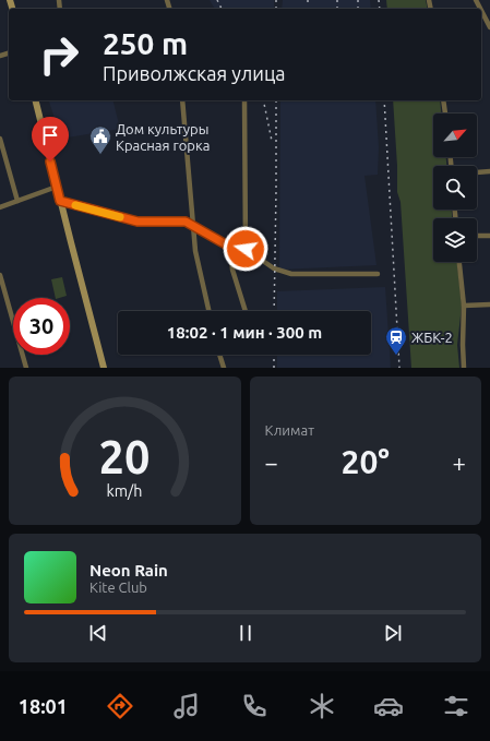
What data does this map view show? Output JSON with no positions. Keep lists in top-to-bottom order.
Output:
{
  "places": {
    "public building": ["Дом культуры Красная горка"],
    "station": ["ЖБК-2"]
  },
  "north": "top right",
  "page": {
    "turn": ["250 m", "Приволжская улица"],
    "limit": "30",
    "trip": "18:02 · 1 мин · 300 m",
    "tile": "Климат",
    "heat": ["−", "20°", "+"],
    "song": ["Neon Rain", "Kite Club"],
    "tabs": "18:01",
    "gauge": ["20", "km/h"]
  }
}
